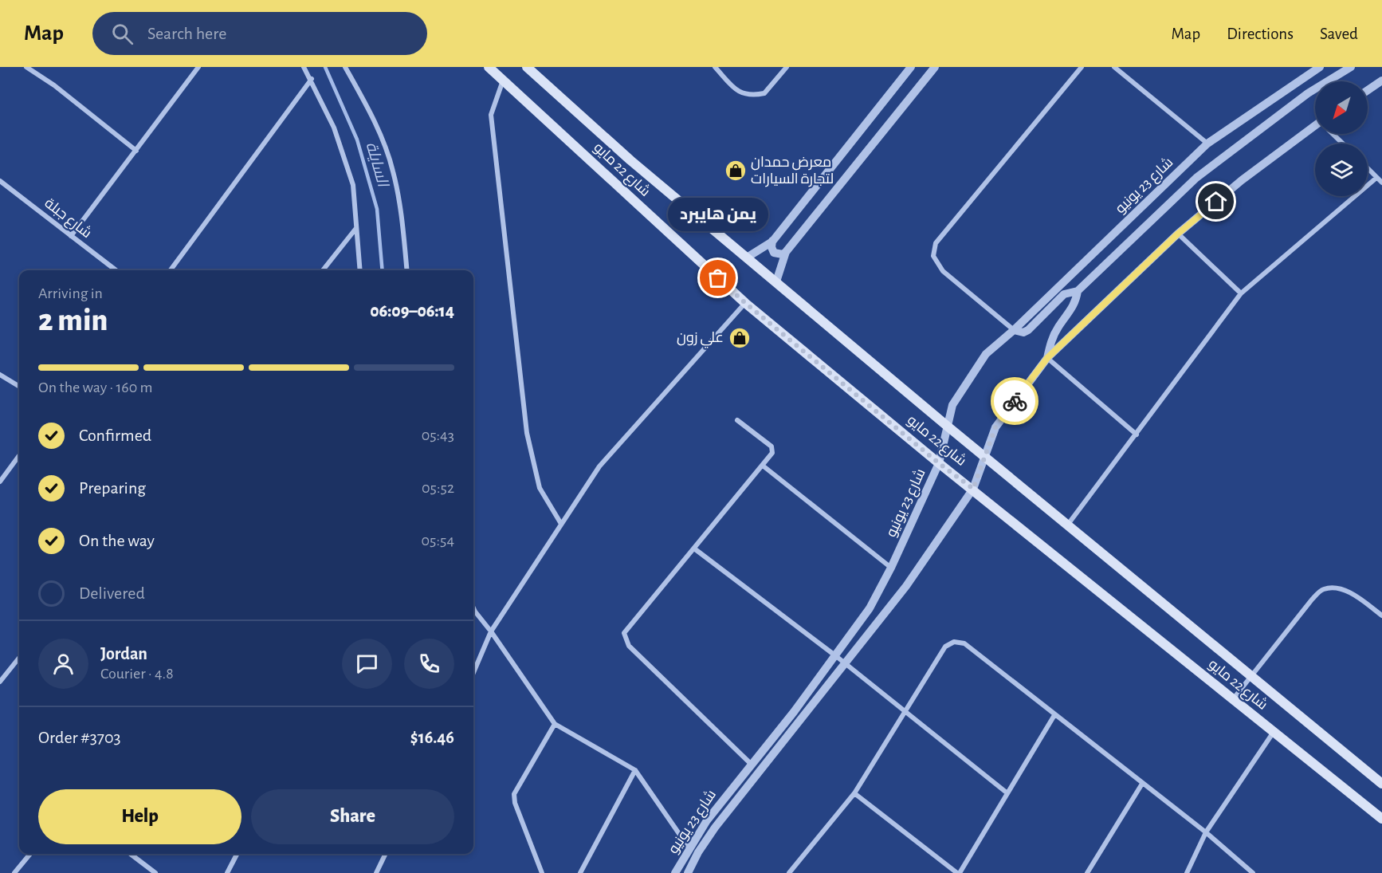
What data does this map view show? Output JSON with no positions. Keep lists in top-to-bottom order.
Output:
{
  "streets": {
    "main road": ["شارع 22 مايو"],
    "street": ["شارع 23 يونيو", "شارع جبلة"]
  },
  "crossings": [
    ["شارع 22 مايو", "شارع 23 يونيو"]
  ],
  "water": ["السايلة"],
  "places": {
    "shop": ["معرض حمدان لتجارة السيارات", "علي زون"],
    "other": ["يمن هايبرد"]
  },
  "north": "bottom left",
  "page": {
    "header": "Map",
    "search": "Search here",
    "nav": ["Map", "Directions", "Saved"],
    "bubble": "يمن هايبرد",
    "heading": ["2 min", "Arriving in", "06:09–06:14"],
    "panel": [
      "Jordan",
      "Courier · 4.8",
      "Order #3703",
      "$16.46"
    ],
    "bar": "On the way · 160 m",
    "list": [
      ["Confirmed", "05:43"],
      ["Preparing", "05:52"],
      ["On the way", "05:54"],
      "Delivered"
    ],
    "buttons": ["Help", "Share"]
  }
}
